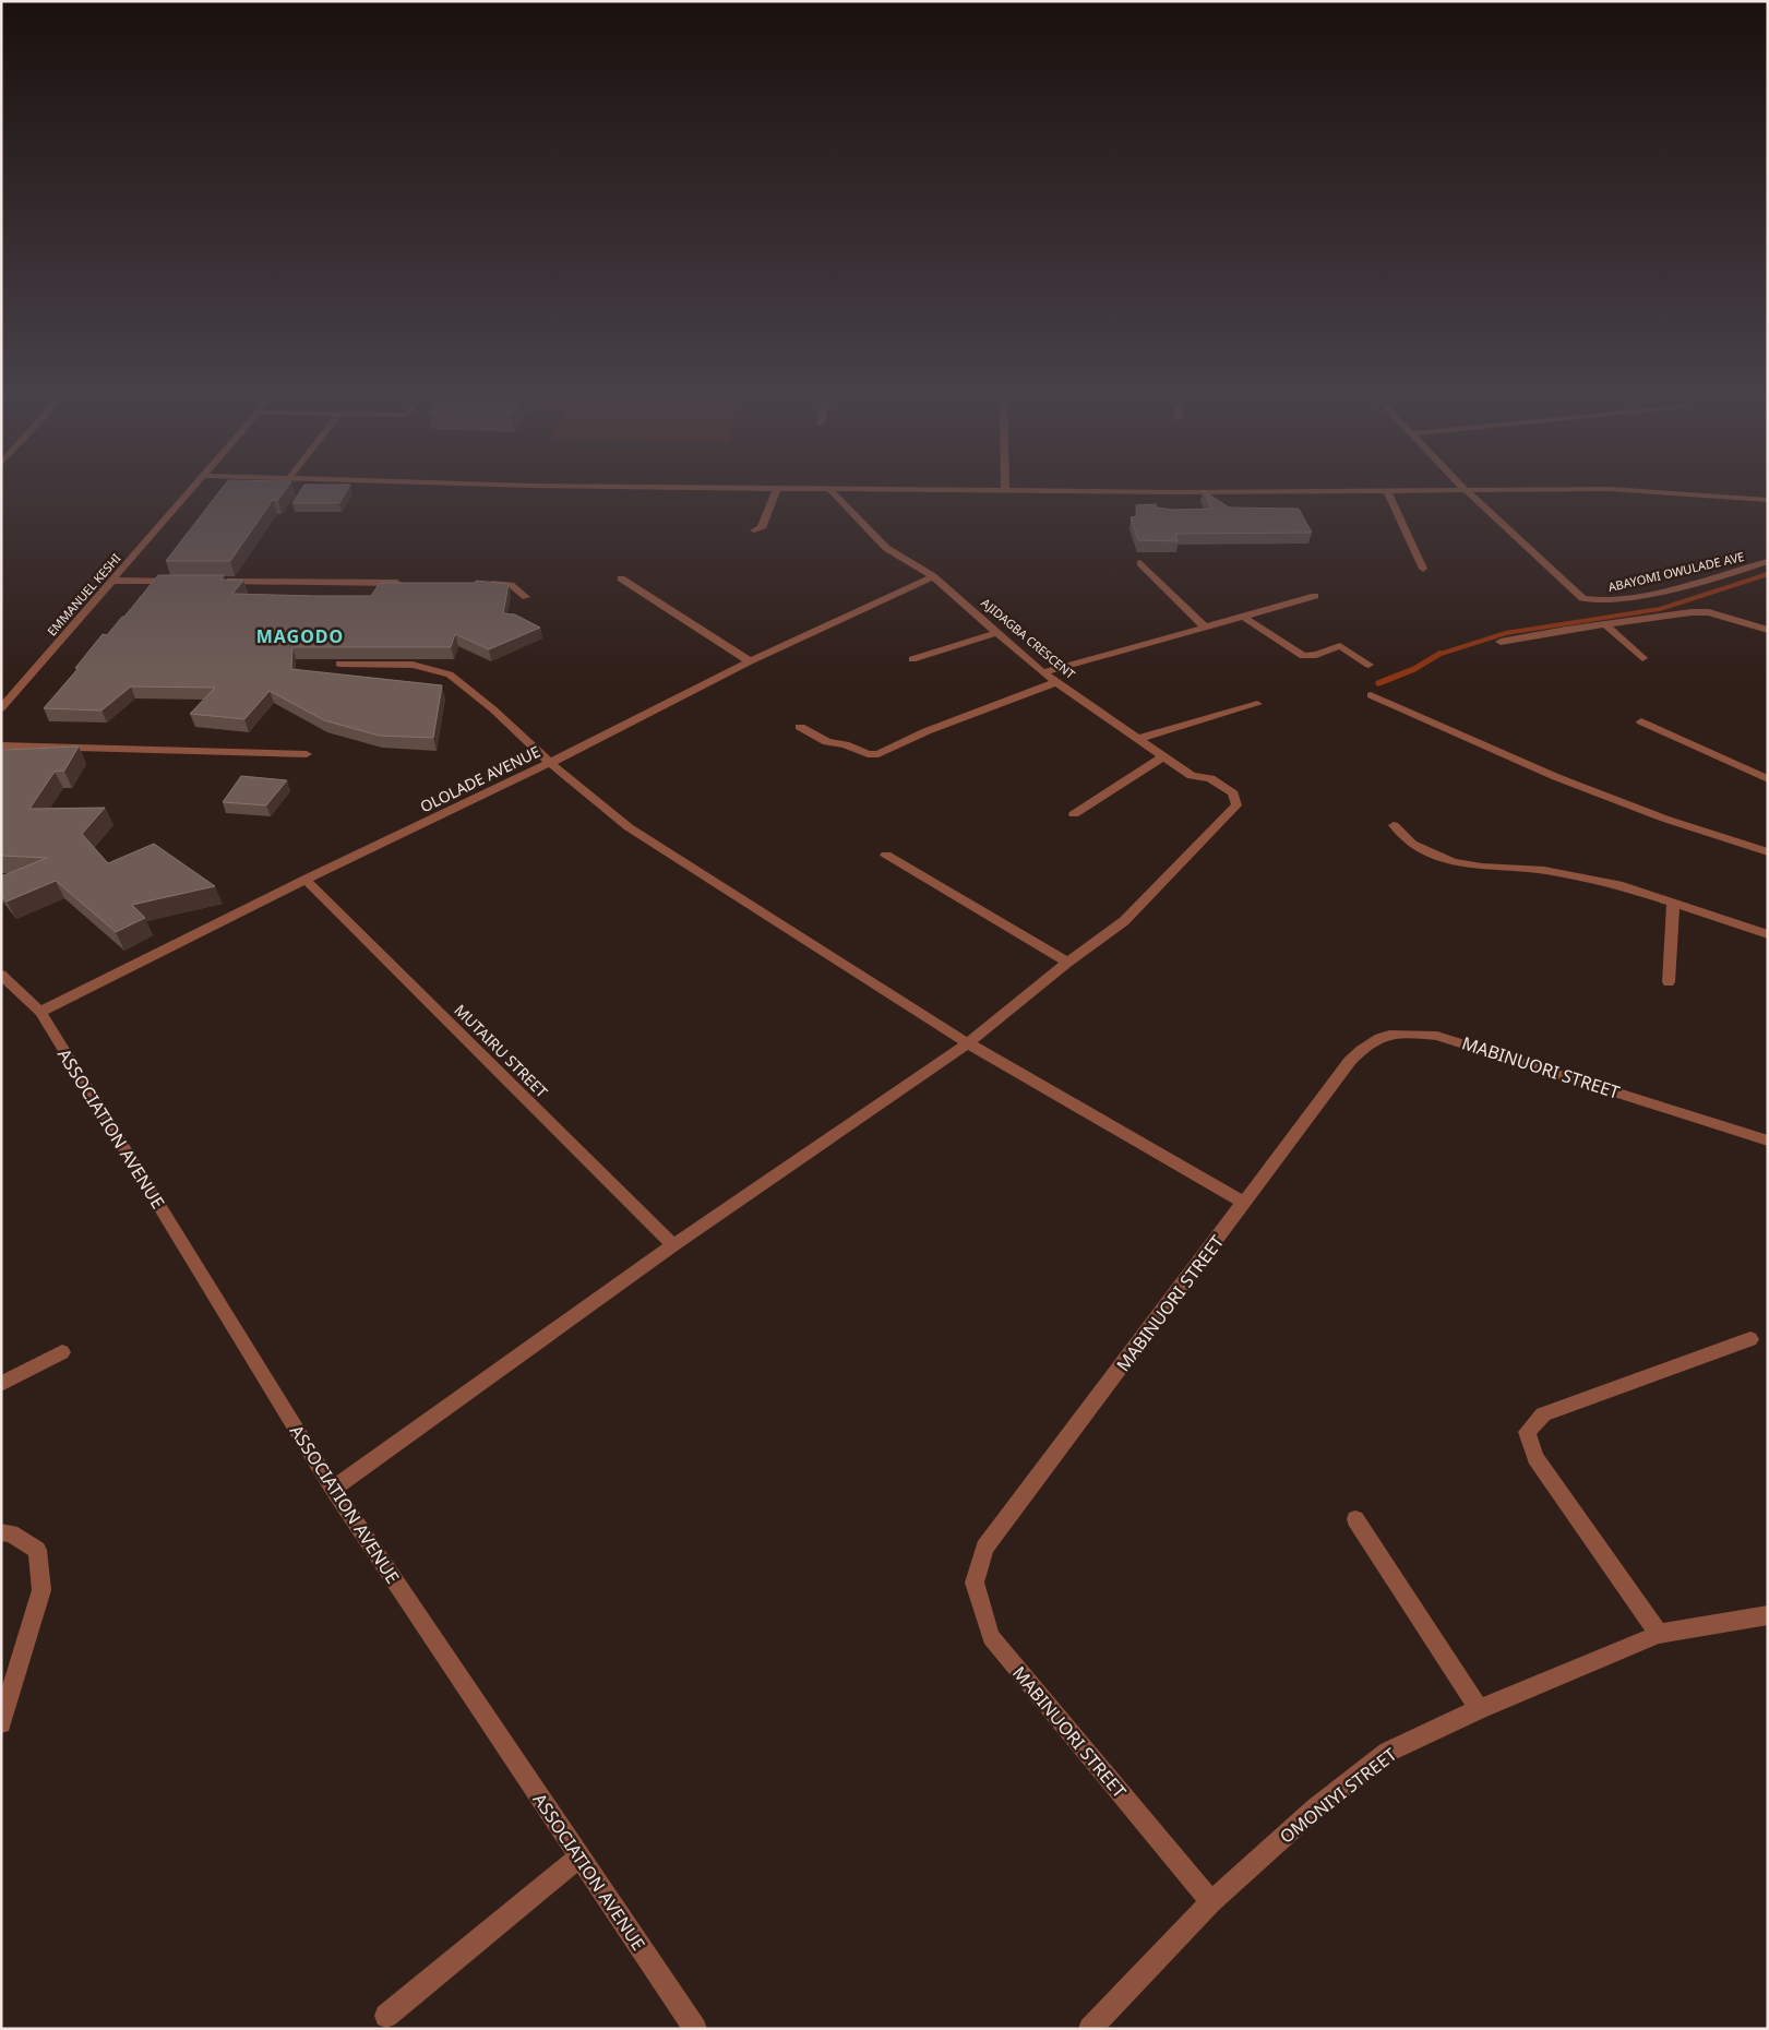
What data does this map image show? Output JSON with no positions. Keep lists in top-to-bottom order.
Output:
{
  "streets": {
    "street": [
      "ABAYOMI OWULADE AVE",
      "EMMANUEL KESHI",
      "AJIDAGBA CRESCENT",
      "OLOLADE AVENUE",
      "MUTAIRU STREET",
      "MABINUORI STREET",
      "ASSOCIATION AVENUE",
      "OMONIYI STREET"
    ]
  },
  "crossings": [
    ["AJIDAGBA CRESCENT", "OLOLADE AVENUE"],
    ["OLOLADE AVENUE", "MUTAIRU STREET"],
    ["OLOLADE AVENUE", "ASSOCIATION AVENUE"],
    ["MABINUORI STREET", "OMONIYI STREET"]
  ],
  "districts": ["MAGODO"]
}
